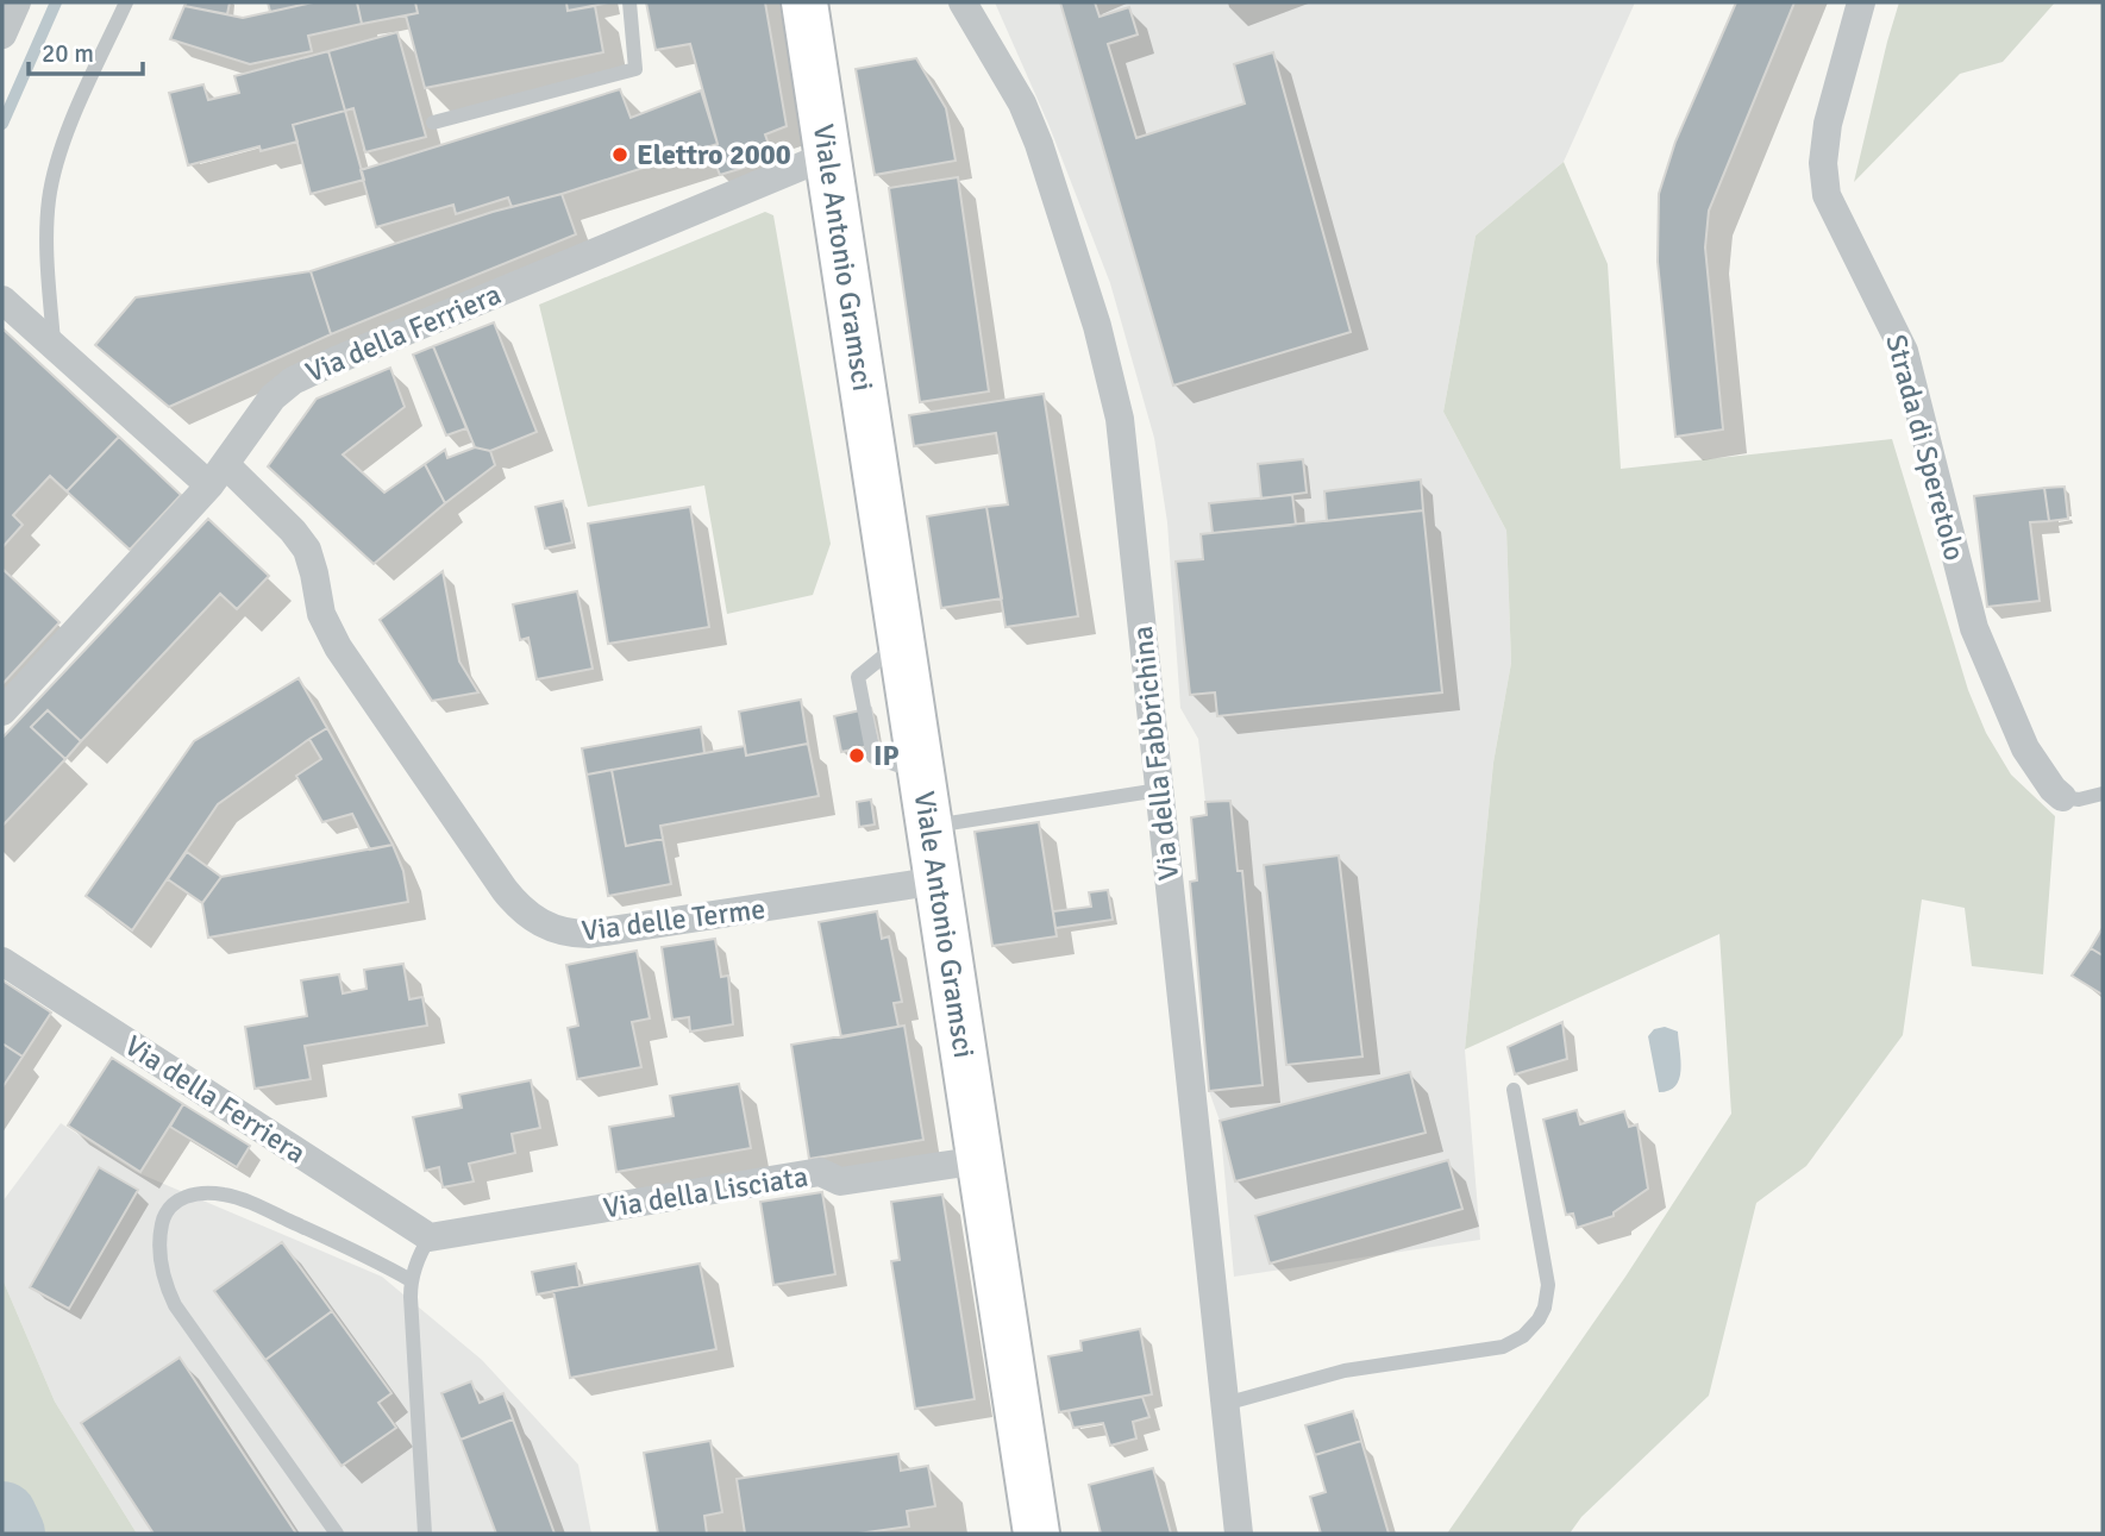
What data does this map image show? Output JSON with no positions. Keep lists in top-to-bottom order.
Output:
{
  "streets": {
    "main road": ["Viale Antonio Gramsci"],
    "street": [
      "Via della Ferriera",
      "Strada di Speretolo",
      "Via della Fabbrichina",
      "Via delle Terme",
      "Via della Lisciata"
    ]
  },
  "crossings": [
    ["Viale Antonio Gramsci", "Via della Ferriera"],
    ["Viale Antonio Gramsci", "Via delle Terme"],
    ["Viale Antonio Gramsci", "Via della Lisciata"],
    ["Via della Ferriera", "Via delle Terme"],
    ["Via della Ferriera", "Via della Lisciata"]
  ],
  "places": ["Elettro 2000", "IP"],
  "scale_bar": "20 m"
}
